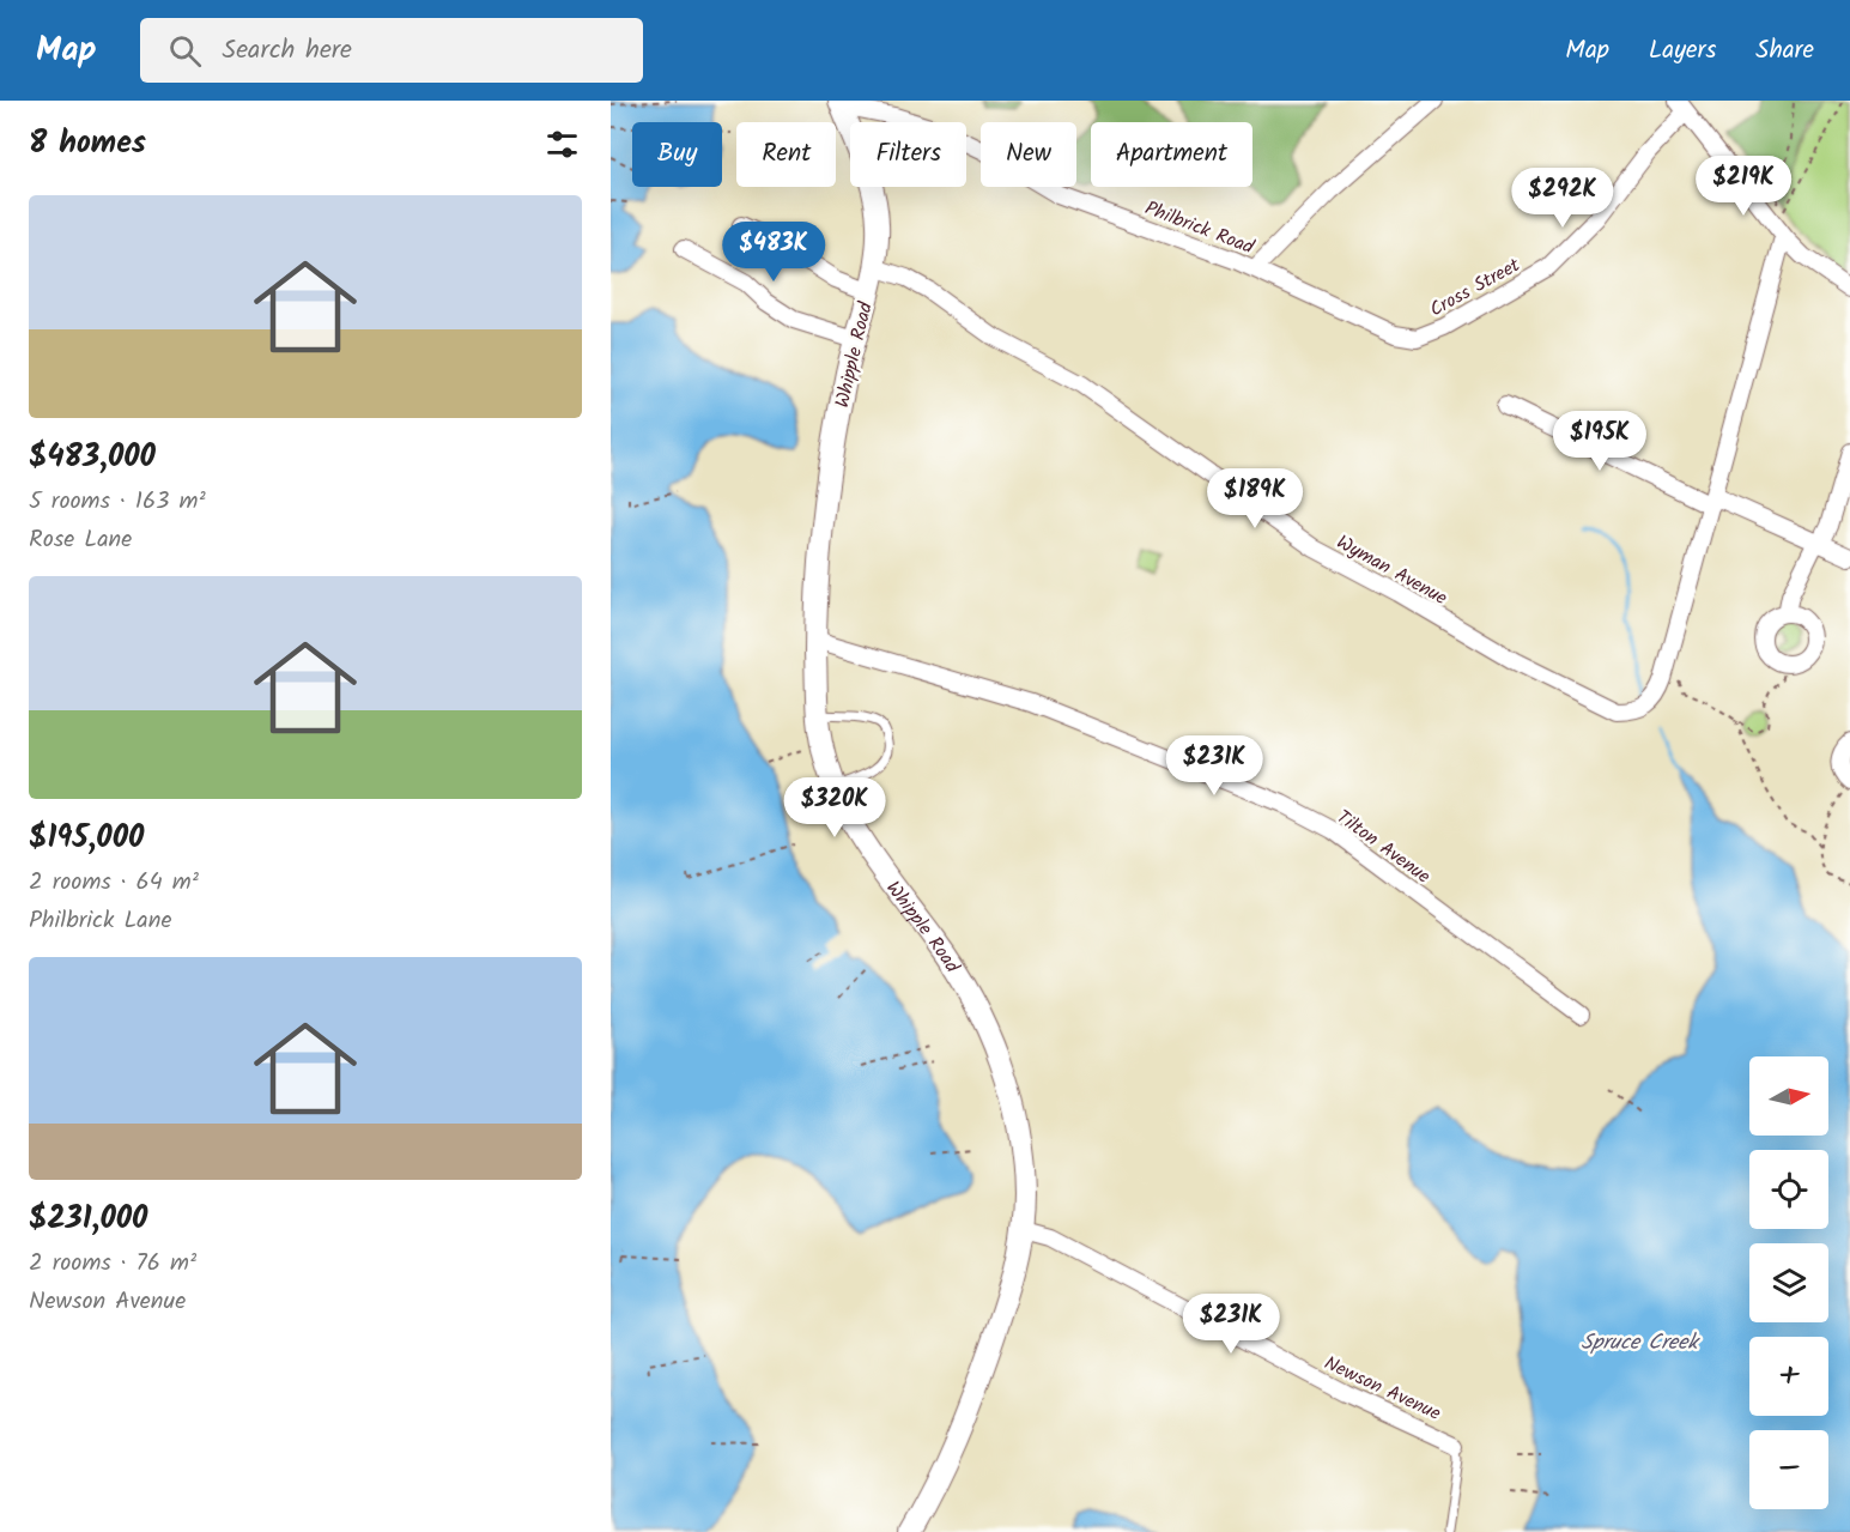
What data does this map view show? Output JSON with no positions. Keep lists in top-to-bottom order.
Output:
{
  "streets": {
    "main road": ["Whipple Road"],
    "street": [
      "Philbrick Road",
      "Cross Street",
      "Wyman Avenue",
      "Tilton Avenue",
      "Newson Avenue"
    ]
  },
  "crossings": [
    ["Philbrick Road", "Cross Street"],
    ["Philbrick Road", "Whipple Road"],
    ["Whipple Road", "Wyman Avenue"],
    ["Whipple Road", "Tilton Avenue"],
    ["Whipple Road", "Newson Avenue"]
  ],
  "water": ["Spruce Creek"],
  "north": "right",
  "page": {
    "header": "Map",
    "search": "Search here",
    "nav": ["Map", "Layers", "Share"],
    "heading": "8 homes",
    "chip": [
      "Buy",
      "Rent",
      "Filters",
      "New",
      "Apartment"
    ],
    "price": [
      "$219K",
      "$292K",
      "$483K",
      "$195K",
      "$189K",
      "$231K",
      "$320K",
      "$231K"
    ],
    "list": [
      {
        "name": "$483,000",
        "note": "5 rooms · 163 m² · Rose Lane"
      },
      {
        "name": "$195,000",
        "note": "2 rooms · 64 m² · Philbrick Lane"
      },
      {
        "name": "$231,000",
        "note": "2 rooms · 76 m² · Newson Avenue"
      }
    ],
    "map_buttons": ["+", "−"]
  }
}
